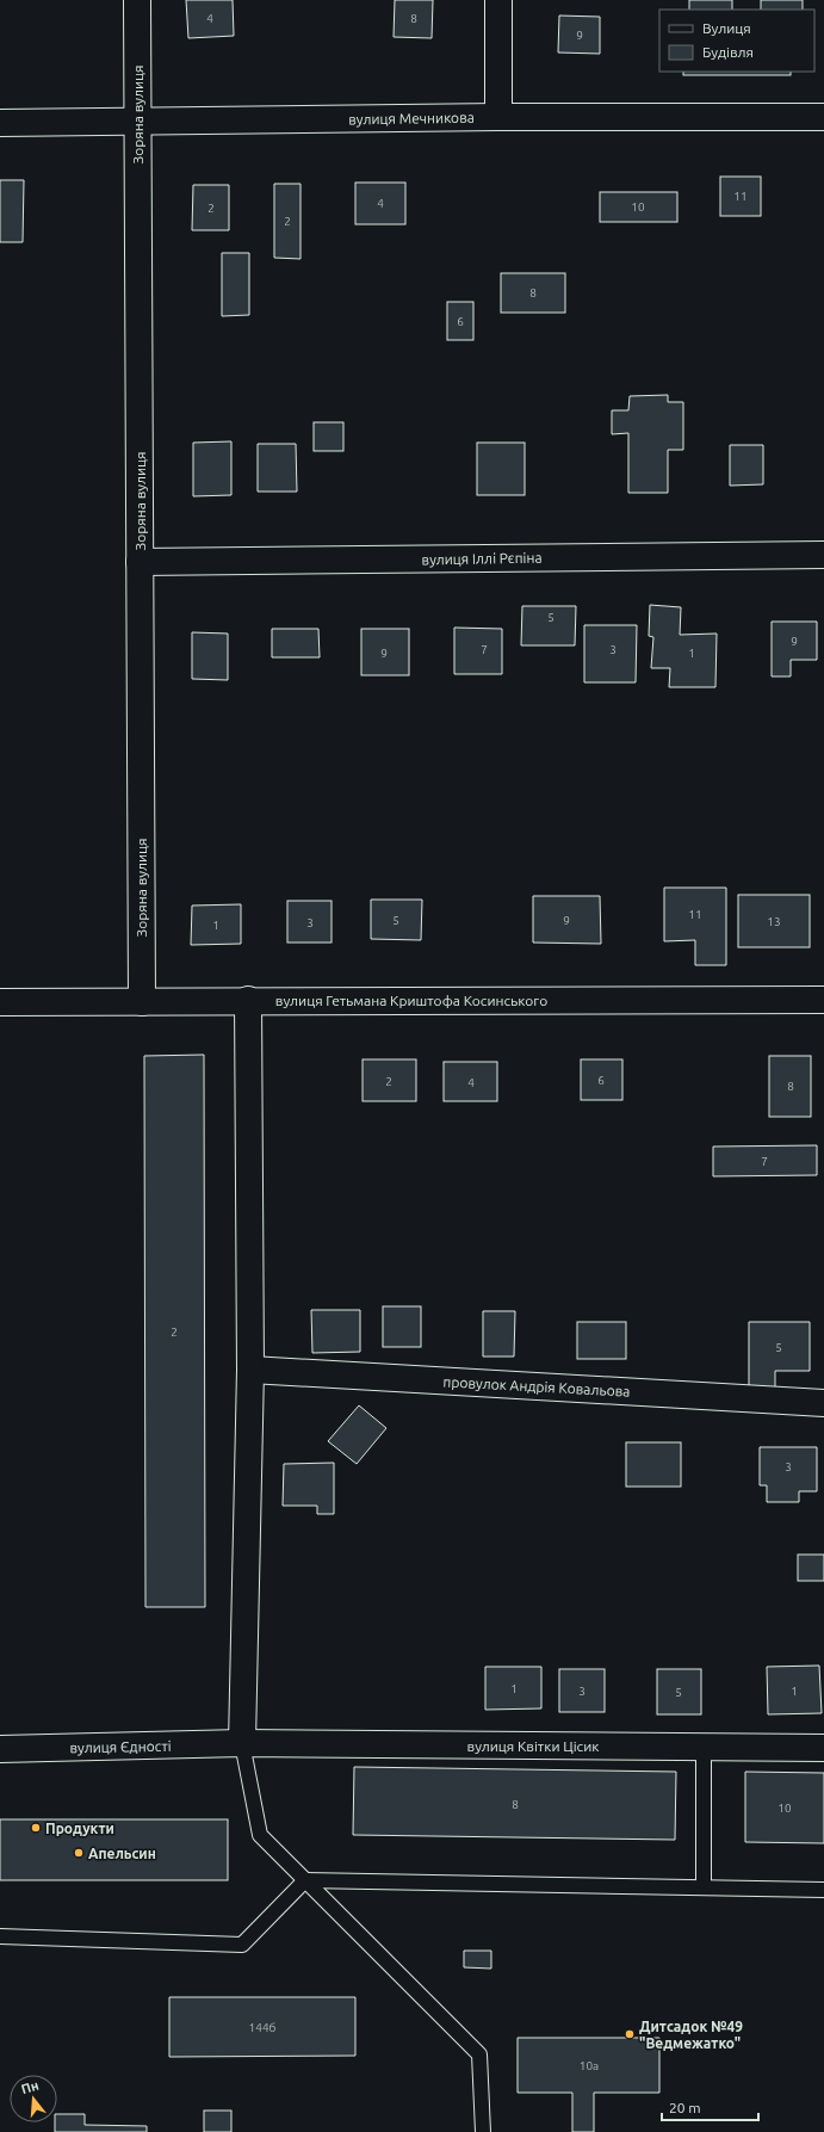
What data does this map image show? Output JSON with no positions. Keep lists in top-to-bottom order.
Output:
{
  "streets": {
    "street": [
      "Зоряна вулиця",
      "вулиця Мечникова",
      "вулиця Іллі Рєпіна",
      "вулиця Гетьмана Криштофа Косинського",
      "провулок Андрія Ковальова",
      "вулиця Квітки Цісик",
      "вулиця Єдності"
    ]
  },
  "crossings": [
    ["Зоряна вулиця", "вулиця Мечникова"],
    ["Зоряна вулиця", "вулиця Іллі Рєпіна"],
    ["Зоряна вулиця", "вулиця Гетьмана Криштофа Косинського"],
    ["вулиця Квітки Цісик", "вулиця Єдності"]
  ],
  "places": ["Продукти", "Апельсин", "Дитсадок №49 \"Ведмежатко\""],
  "house_numbers": [
    "4",
    "8",
    "9",
    "11",
    "4",
    "10",
    "2",
    "2",
    "8",
    "6",
    "5",
    "9",
    "7",
    "3",
    "9",
    "1",
    "11",
    "5",
    "9",
    "13",
    "3",
    "1",
    "6",
    "2",
    "4",
    "8",
    "7",
    "2",
    "5",
    "3",
    "1",
    "3",
    "1",
    "5",
    "8",
    "10",
    "144б",
    "10а"
  ],
  "legend": ["Вулиця", "Будівля"],
  "scale_bar": "20 m",
  "north": "top"
}
